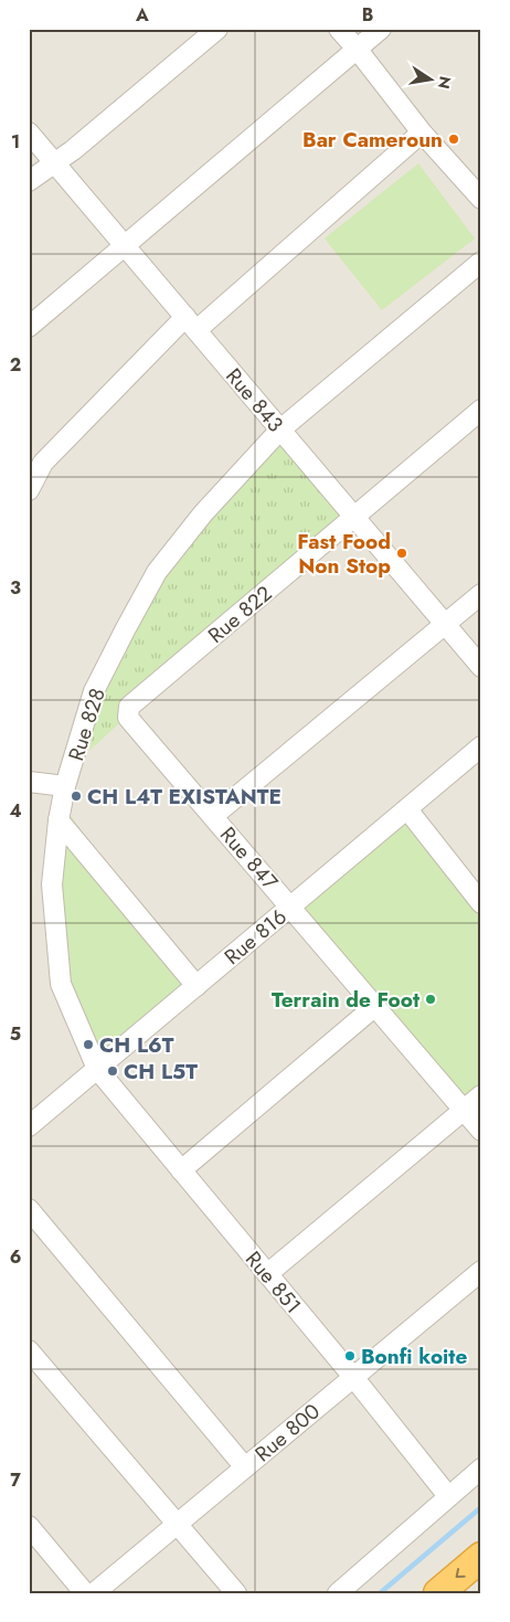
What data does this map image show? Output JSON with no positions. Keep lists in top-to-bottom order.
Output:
{
  "streets": {
    "street": [
      "Rue 843",
      "Rue 822",
      "Rue 828",
      "Rue 847",
      "Rue 816",
      "Rue 851",
      "Rue 800"
    ]
  },
  "crossings": [
    ["Rue 843", "Rue 822"],
    ["Rue 843", "Rue 828"],
    ["Rue 822", "Rue 847"],
    ["Rue 828", "Rue 816"],
    ["Rue 828", "Rue 851"],
    ["Rue 847", "Rue 816"],
    ["Rue 816", "Rue 851"],
    ["Rue 851", "Rue 800"]
  ],
  "places": [
    "Bar Cameroun",
    "Fast Food Non Stop",
    "CH L4T EXISTANTE",
    "Terrain de Foot",
    "CH L6T",
    "CH L5T",
    "Bonfi koite"
  ],
  "north": "right",
  "grid": {
    "columns": ["A", "B"],
    "rows": [
      "1",
      "2",
      "3",
      "4",
      "5",
      "6",
      "7"
    ]
  }
}
